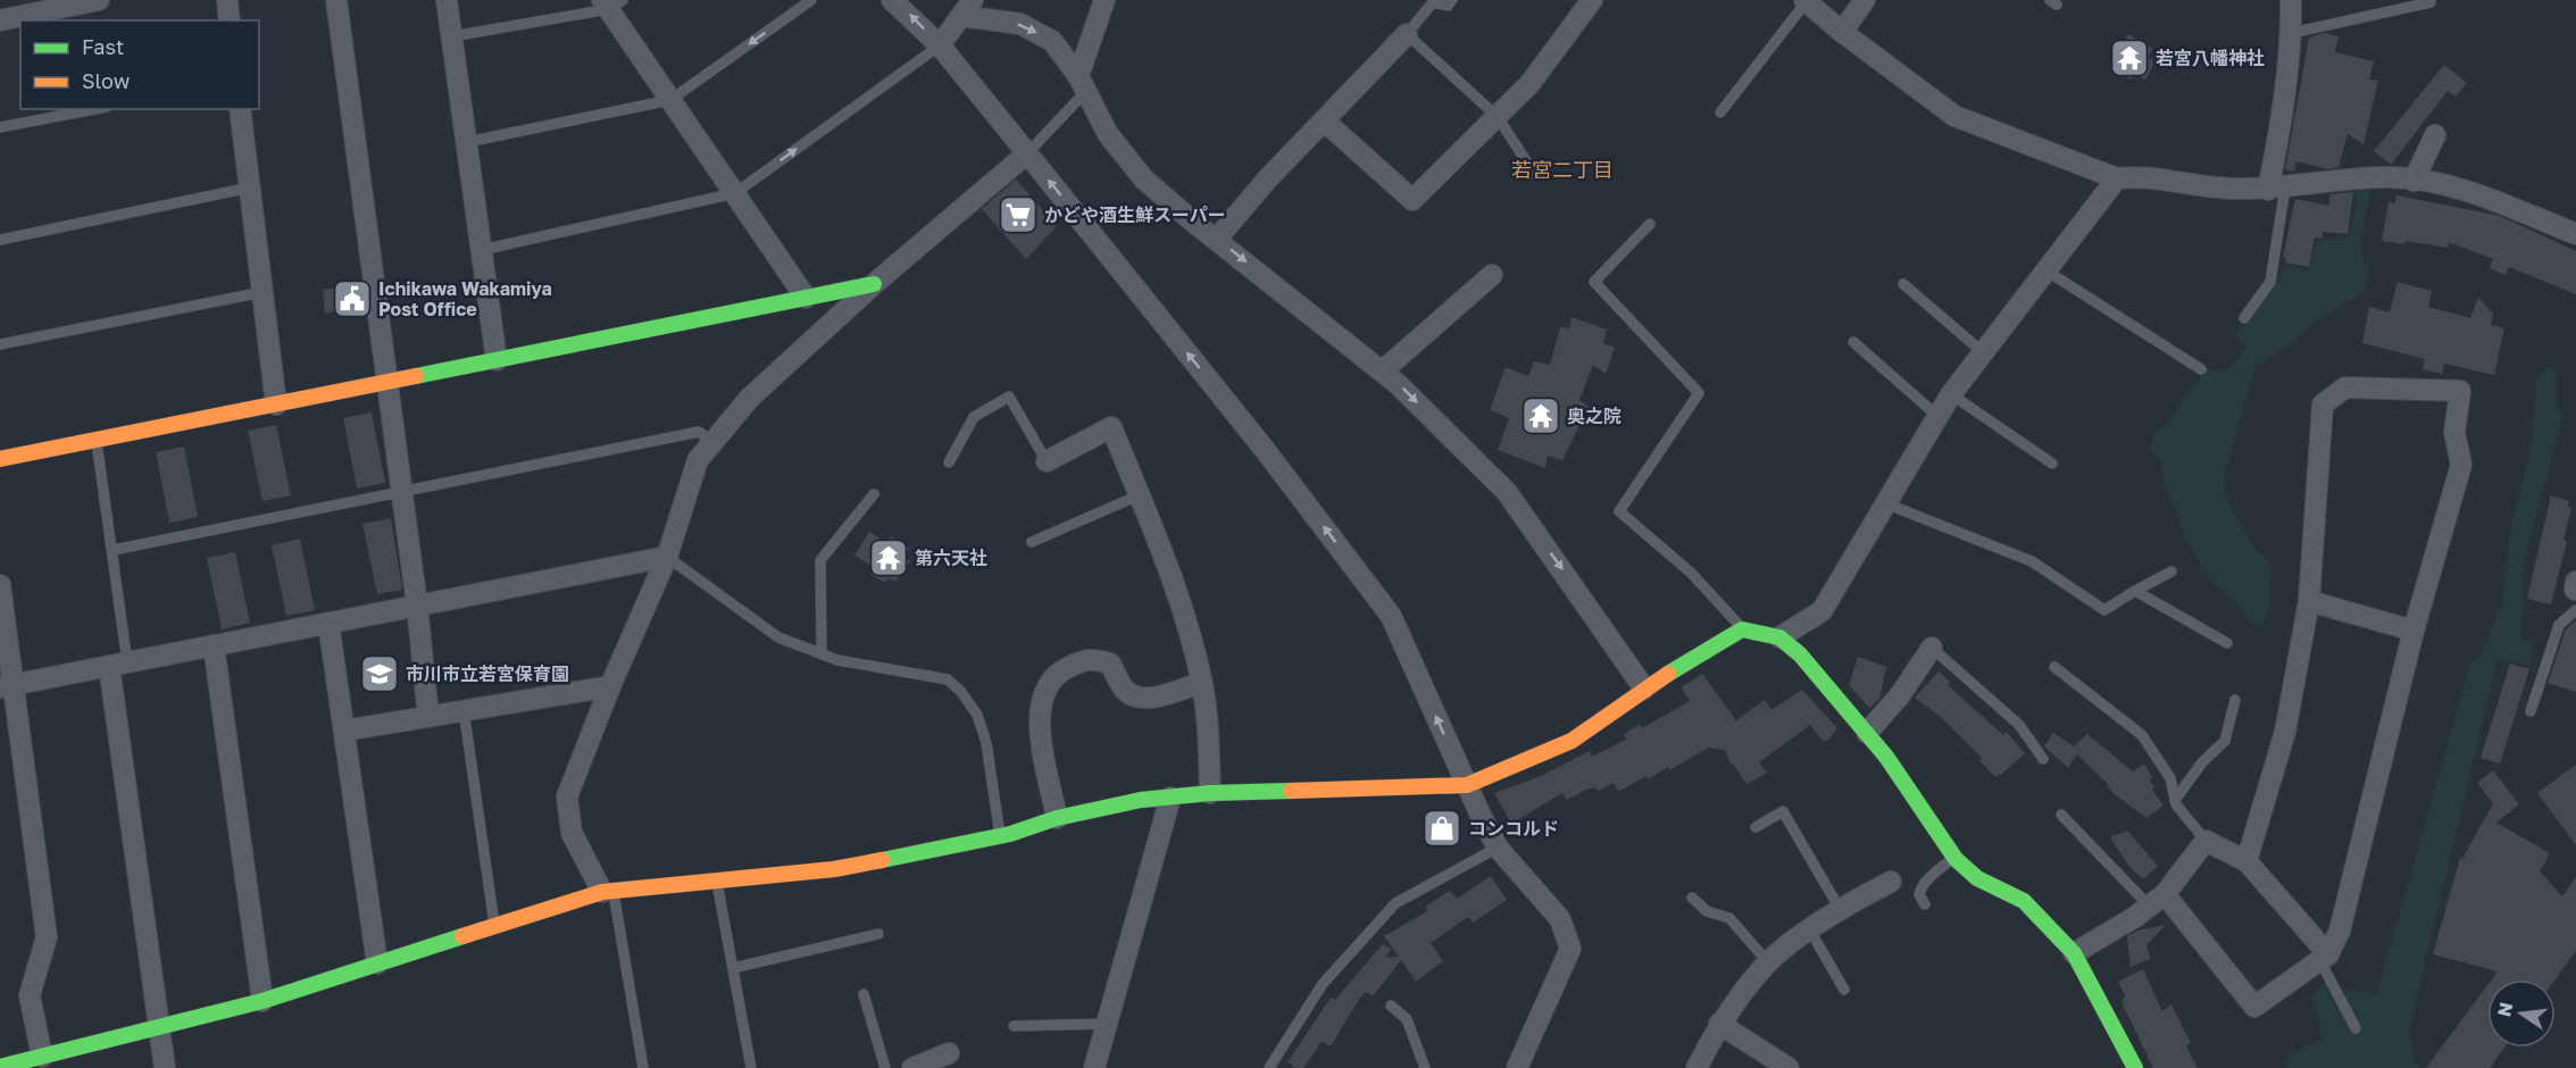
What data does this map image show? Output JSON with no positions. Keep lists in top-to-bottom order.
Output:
{
  "districts": ["若宮二丁目"],
  "places": {
    "temple": ["若宮八幡神社", "奥之院", "第六天社"],
    "supermarket": ["かどや酒生鮮スーパー"],
    "public building": ["Ichikawa Wakamiya Post Office"],
    "school or university": ["市川市立若宮保育園"],
    "shop": ["コンコルド"]
  },
  "legend": ["Fast", "Slow"],
  "north": "left"
}
